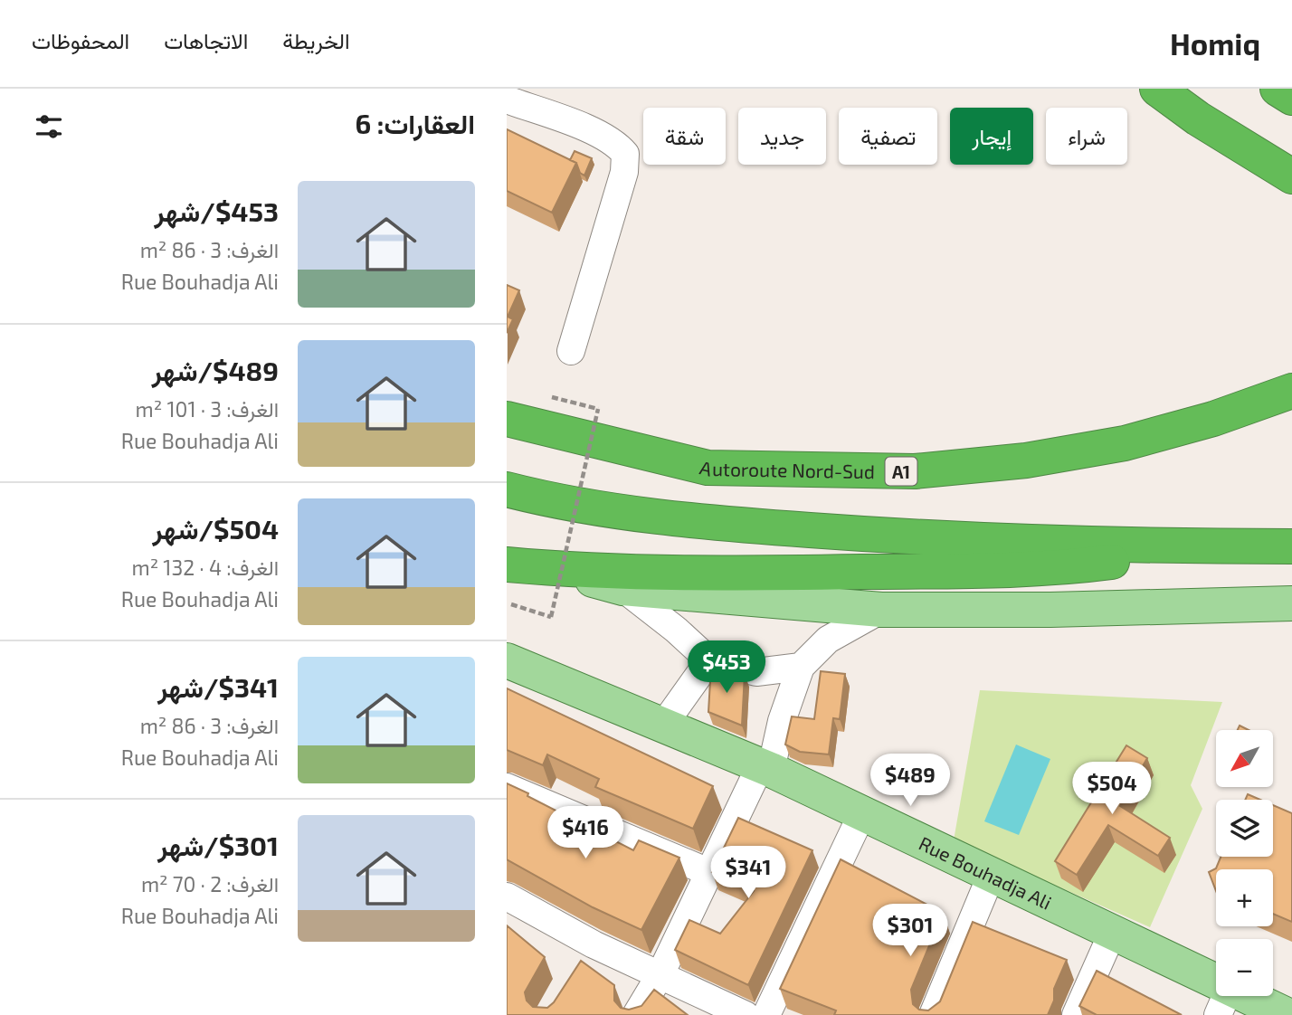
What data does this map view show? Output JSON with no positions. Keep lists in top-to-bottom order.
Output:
{
  "streets": {
    "highway": ["Autoroute Nord-Sud", "A1"],
    "main road": ["Rue Bouhadja Ali"]
  },
  "north": "bottom left",
  "page": {
    "header": "Homiq",
    "nav": ["الخريطة", "الاتجاهات", "المحفوظات"],
    "heading": "العقارات: 6",
    "chip": [
      "شراء",
      "إيجار",
      "تصفية",
      "جديد",
      "شقة"
    ],
    "list": [
      {
        "name": "$453/شهر",
        "note": "الغرف: 3 · 86 m² · Rue Bouhadja Ali"
      },
      {
        "name": "$489/شهر",
        "note": "الغرف: 3 · 101 m² · Rue Bouhadja Ali"
      },
      {
        "name": "$504/شهر",
        "note": "الغرف: 4 · 132 m² · Rue Bouhadja Ali"
      },
      {
        "name": "$341/شهر",
        "note": "الغرف: 3 · 86 m² · Rue Bouhadja Ali"
      },
      {
        "name": "$301/شهر",
        "note": "الغرف: 2 · 70 m² · Rue Bouhadja Ali"
      }
    ],
    "price": [
      "$453",
      "$489",
      "$504",
      "$416",
      "$341",
      "$301"
    ],
    "map_buttons": ["+", "−"]
  }
}
